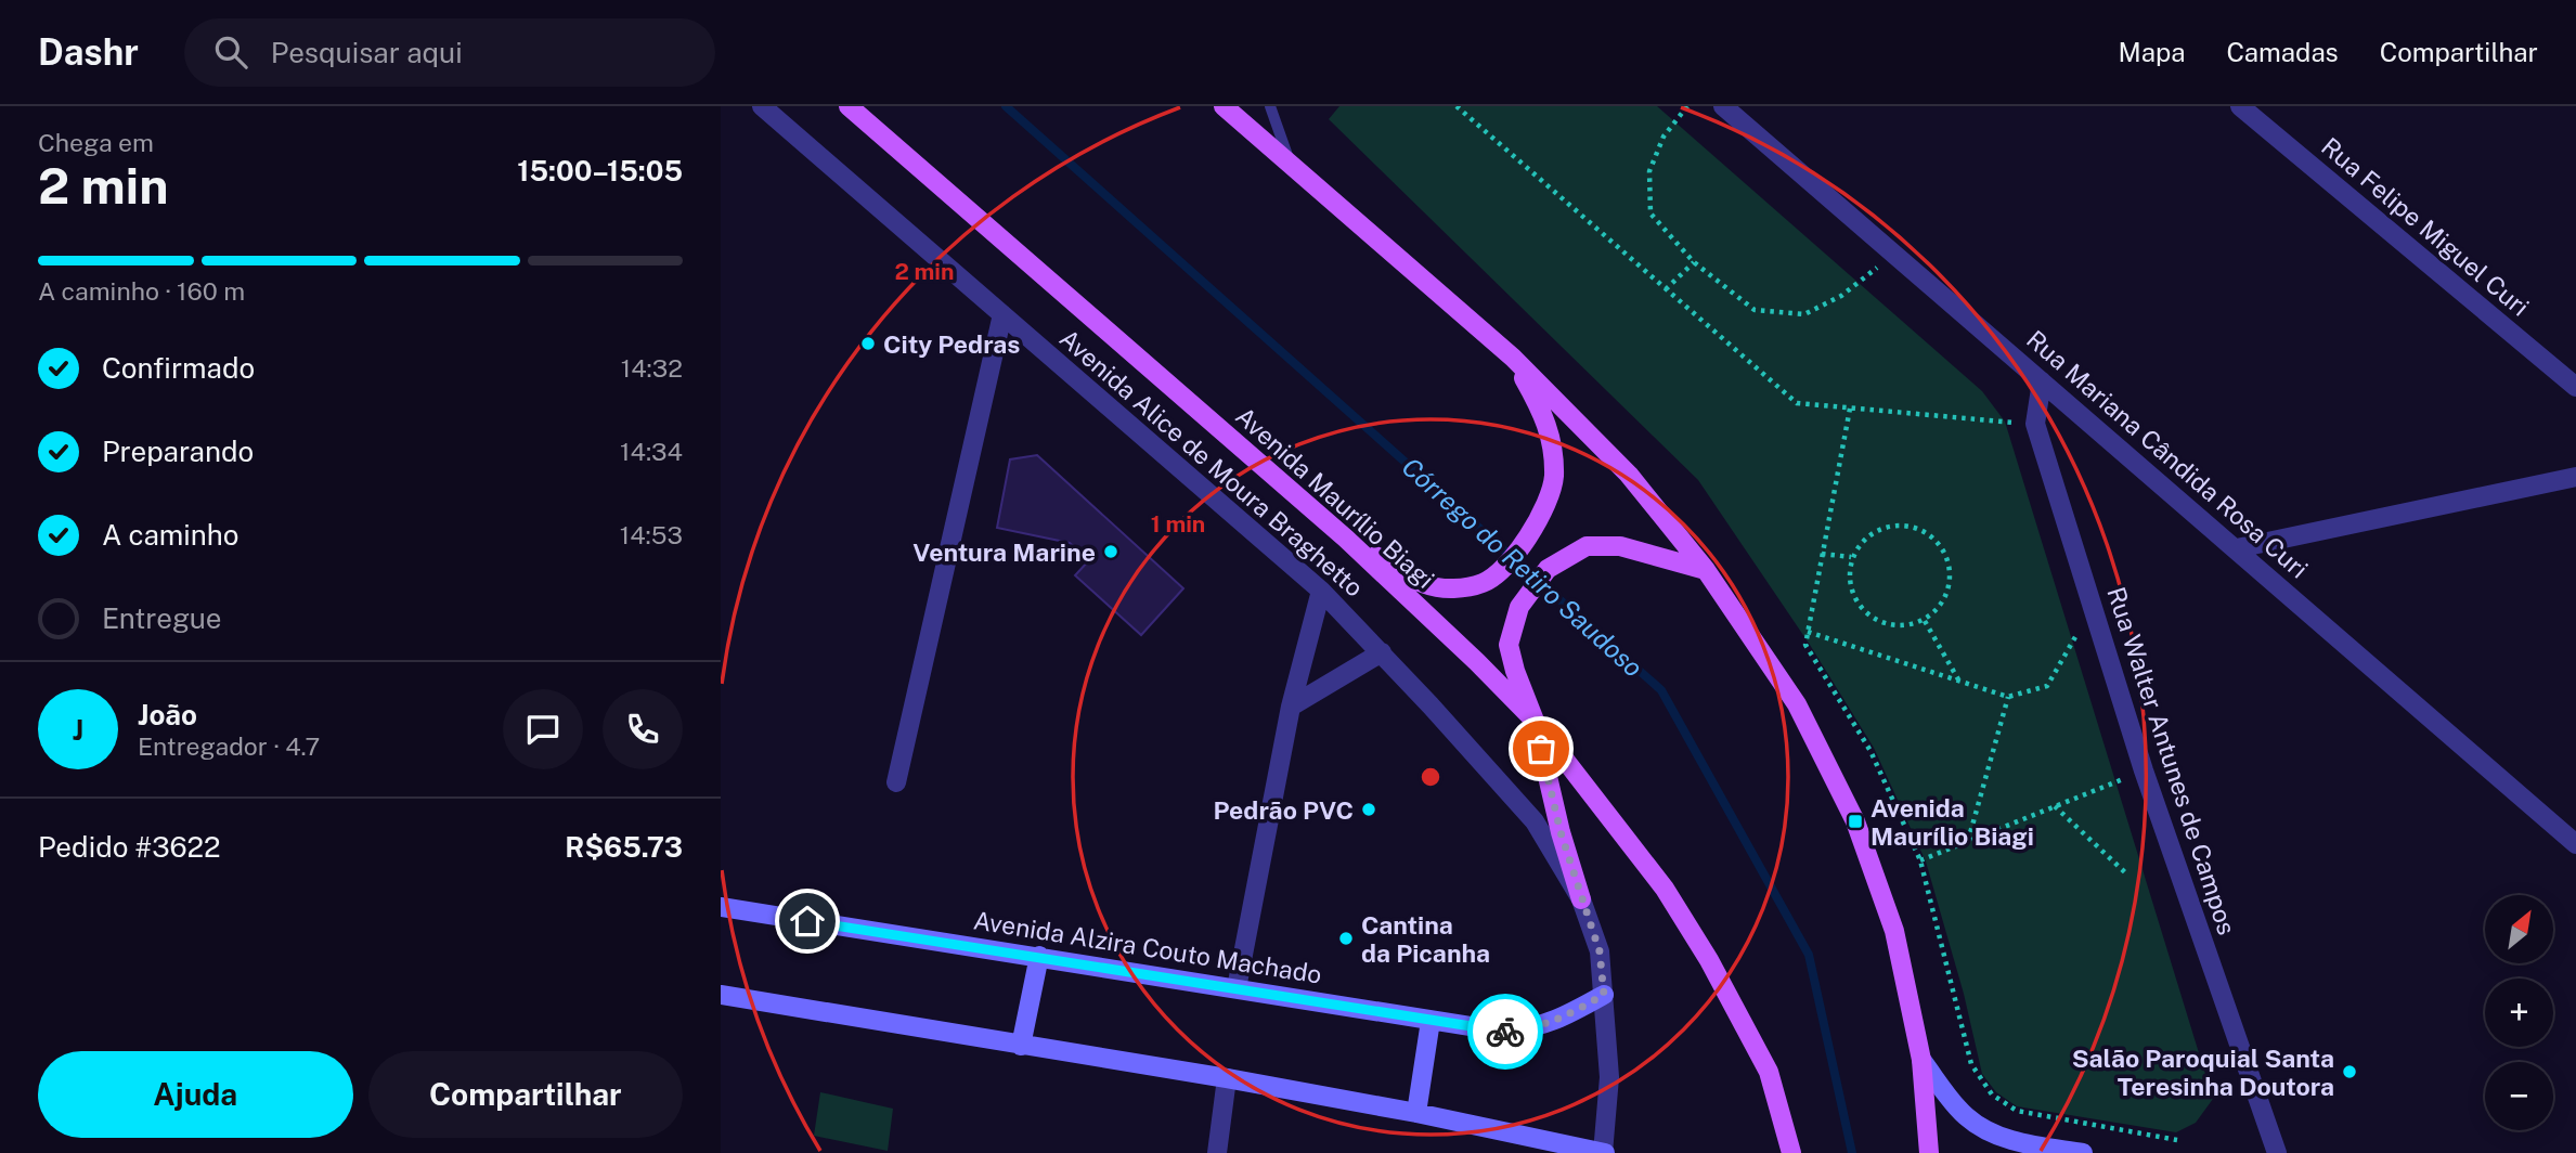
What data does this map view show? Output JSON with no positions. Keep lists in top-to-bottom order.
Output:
{
  "streets": {
    "main road": ["Avenida Maurílio Biagi"],
    "street": [
      "Rua Felipe Miguel Curi",
      "Rua Mariana Cândida Rosa Curi",
      "Avenida Alice de Moura Braghetto",
      "Rua Walter Antunes de Campos",
      "Avenida Alzira Couto Machado"
    ]
  },
  "crossings": [
    ["Rua Mariana Cândida Rosa Curi", "Rua Walter Antunes de Campos"]
  ],
  "water": ["Córrego do Retiro Saudoso"],
  "places": {
    "other": [
      "City Pedras",
      "Ventura Marine",
      "Pedrão PVC",
      "Cantina da Picanha",
      "Salão Paroquial Santa Teresinha Doutora"
    ],
    "transit": ["Avenida Maurílio Biagi"]
  },
  "north": "top right",
  "page": {
    "header": "Dashr",
    "search": "Pesquisar aqui",
    "nav": ["Mapa", "Camadas", "Compartilhar"],
    "heading": ["2 min", "Chega em", "15:00–15:05"],
    "panel": [
      "João",
      "Entregador · 4.7",
      "Pedido #3622",
      "R$65.73"
    ],
    "bar": "A caminho · 160 m",
    "list": [
      ["Confirmado", "14:32"],
      ["Preparando", "14:34"],
      ["A caminho", "14:53"],
      "Entregue"
    ],
    "round": "J",
    "map_buttons": ["+", "−"],
    "buttons": ["Ajuda", "Compartilhar"]
  },
  "rings": ["2 min", "1 min"]
}
